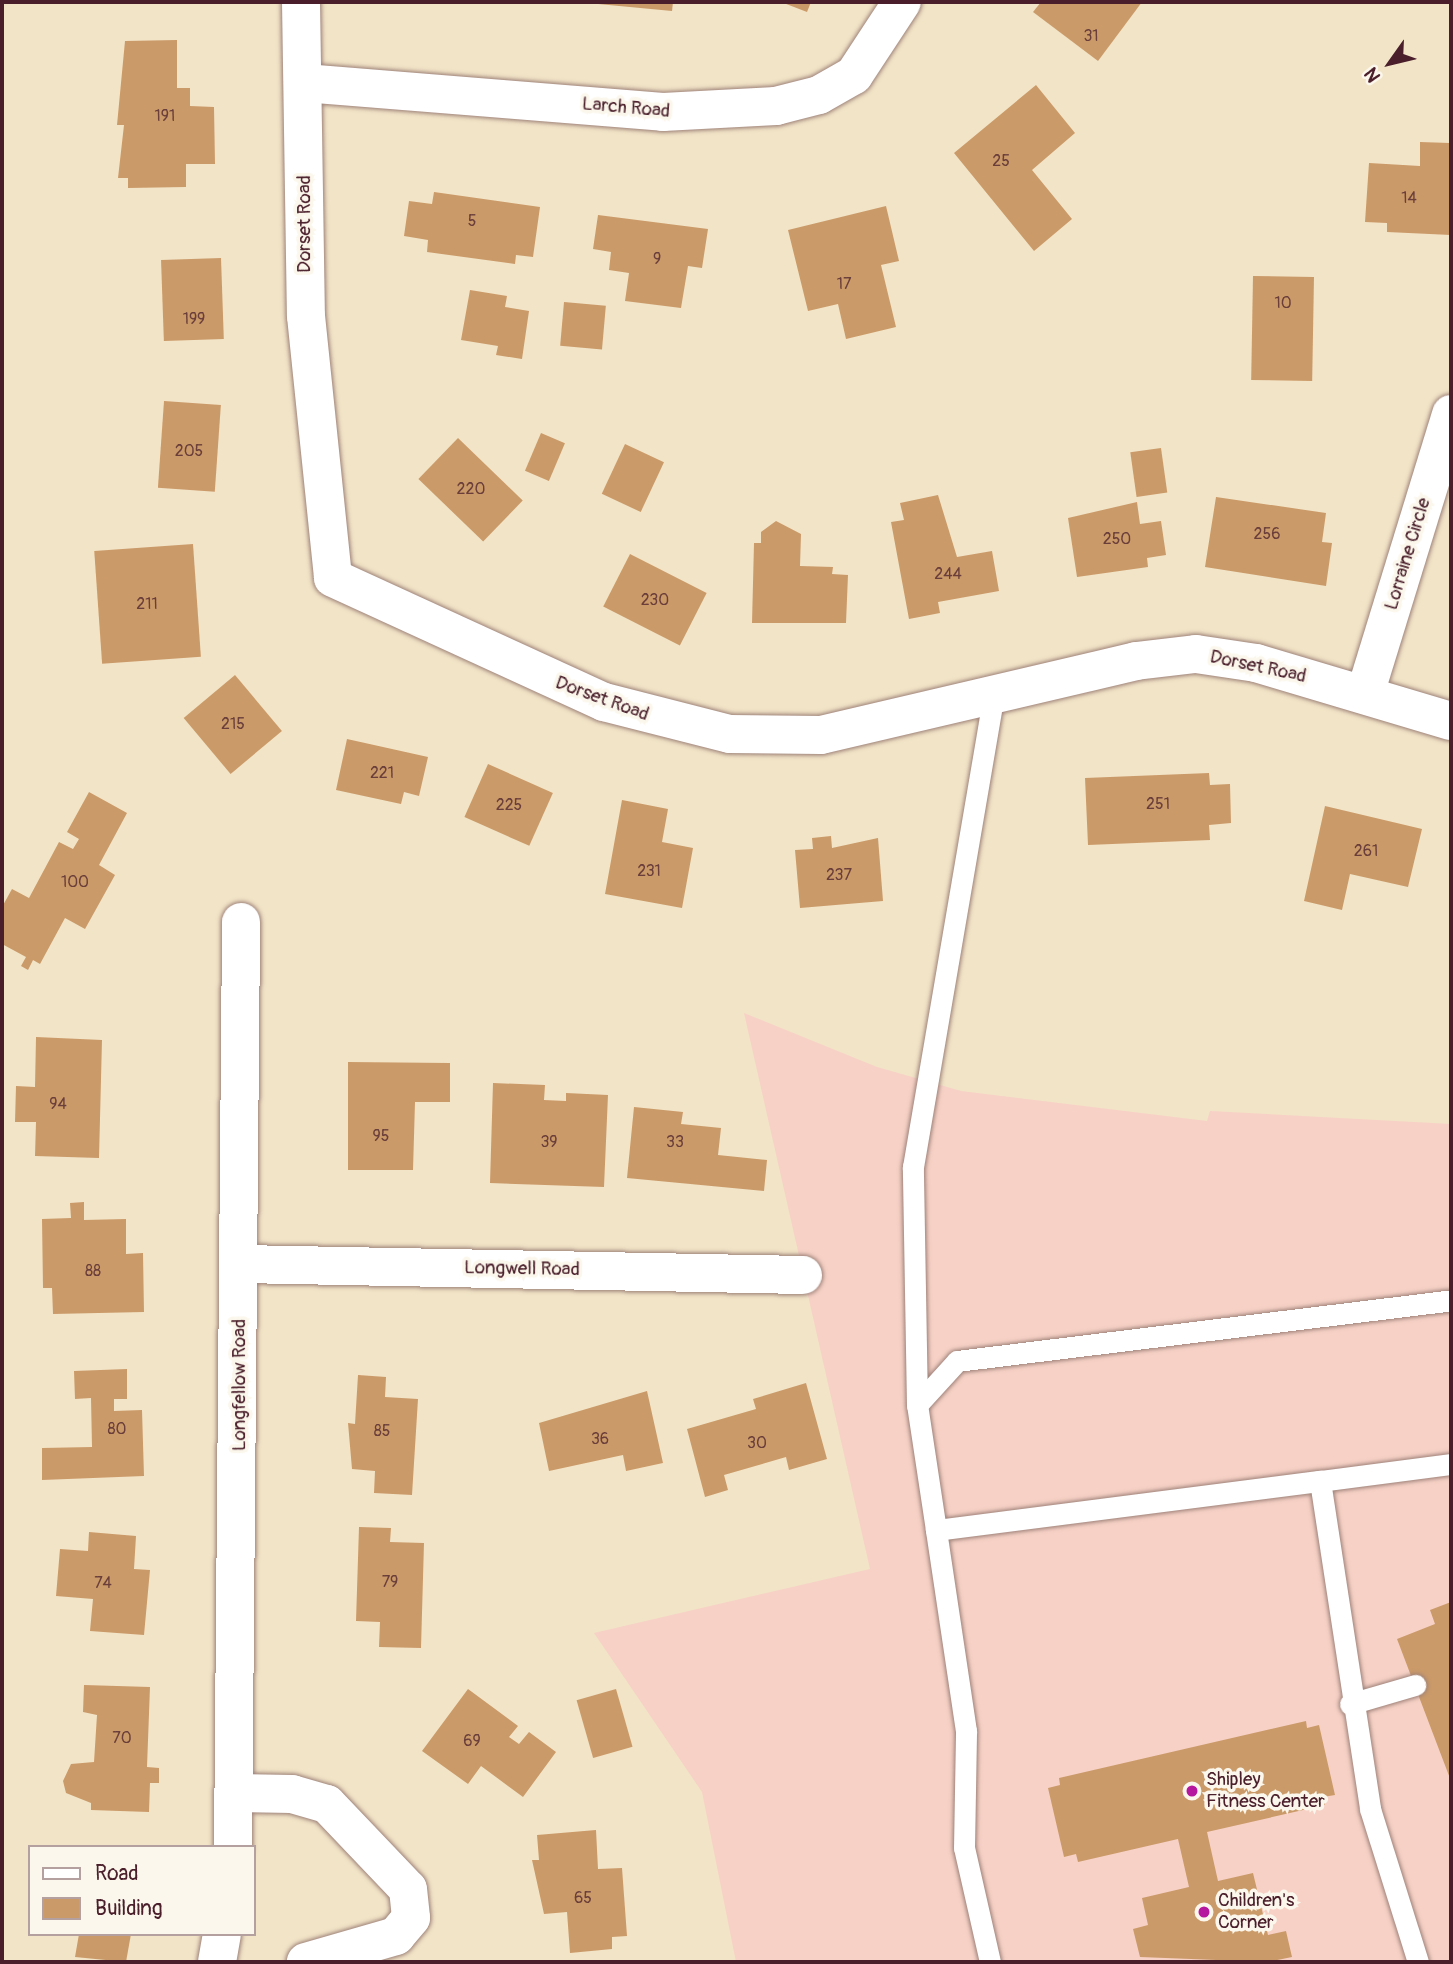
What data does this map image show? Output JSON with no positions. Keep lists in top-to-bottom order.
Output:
{
  "streets": {
    "street": [
      "Larch Road",
      "Dorset Road",
      "Lorraine Circle",
      "Longwell Road",
      "Longfellow Road"
    ]
  },
  "crossings": [
    ["Larch Road", "Dorset Road"],
    ["Dorset Road", "Lorraine Circle"],
    ["Longwell Road", "Longfellow Road"]
  ],
  "places": ["Shipley Fitness Center", "Children's Corner"],
  "house_numbers": [
    "31",
    "191",
    "25",
    "14",
    "5",
    "9",
    "17",
    "10",
    "199",
    "205",
    "220",
    "256",
    "250",
    "244",
    "230",
    "211",
    "215",
    "221",
    "251",
    "225",
    "261",
    "231",
    "237",
    "100",
    "94",
    "95",
    "39",
    "33",
    "88",
    "80",
    "85",
    "36",
    "30",
    "79",
    "74",
    "70",
    "69",
    "65"
  ],
  "legend": ["Road", "Building"],
  "north": "bottom left"
}
